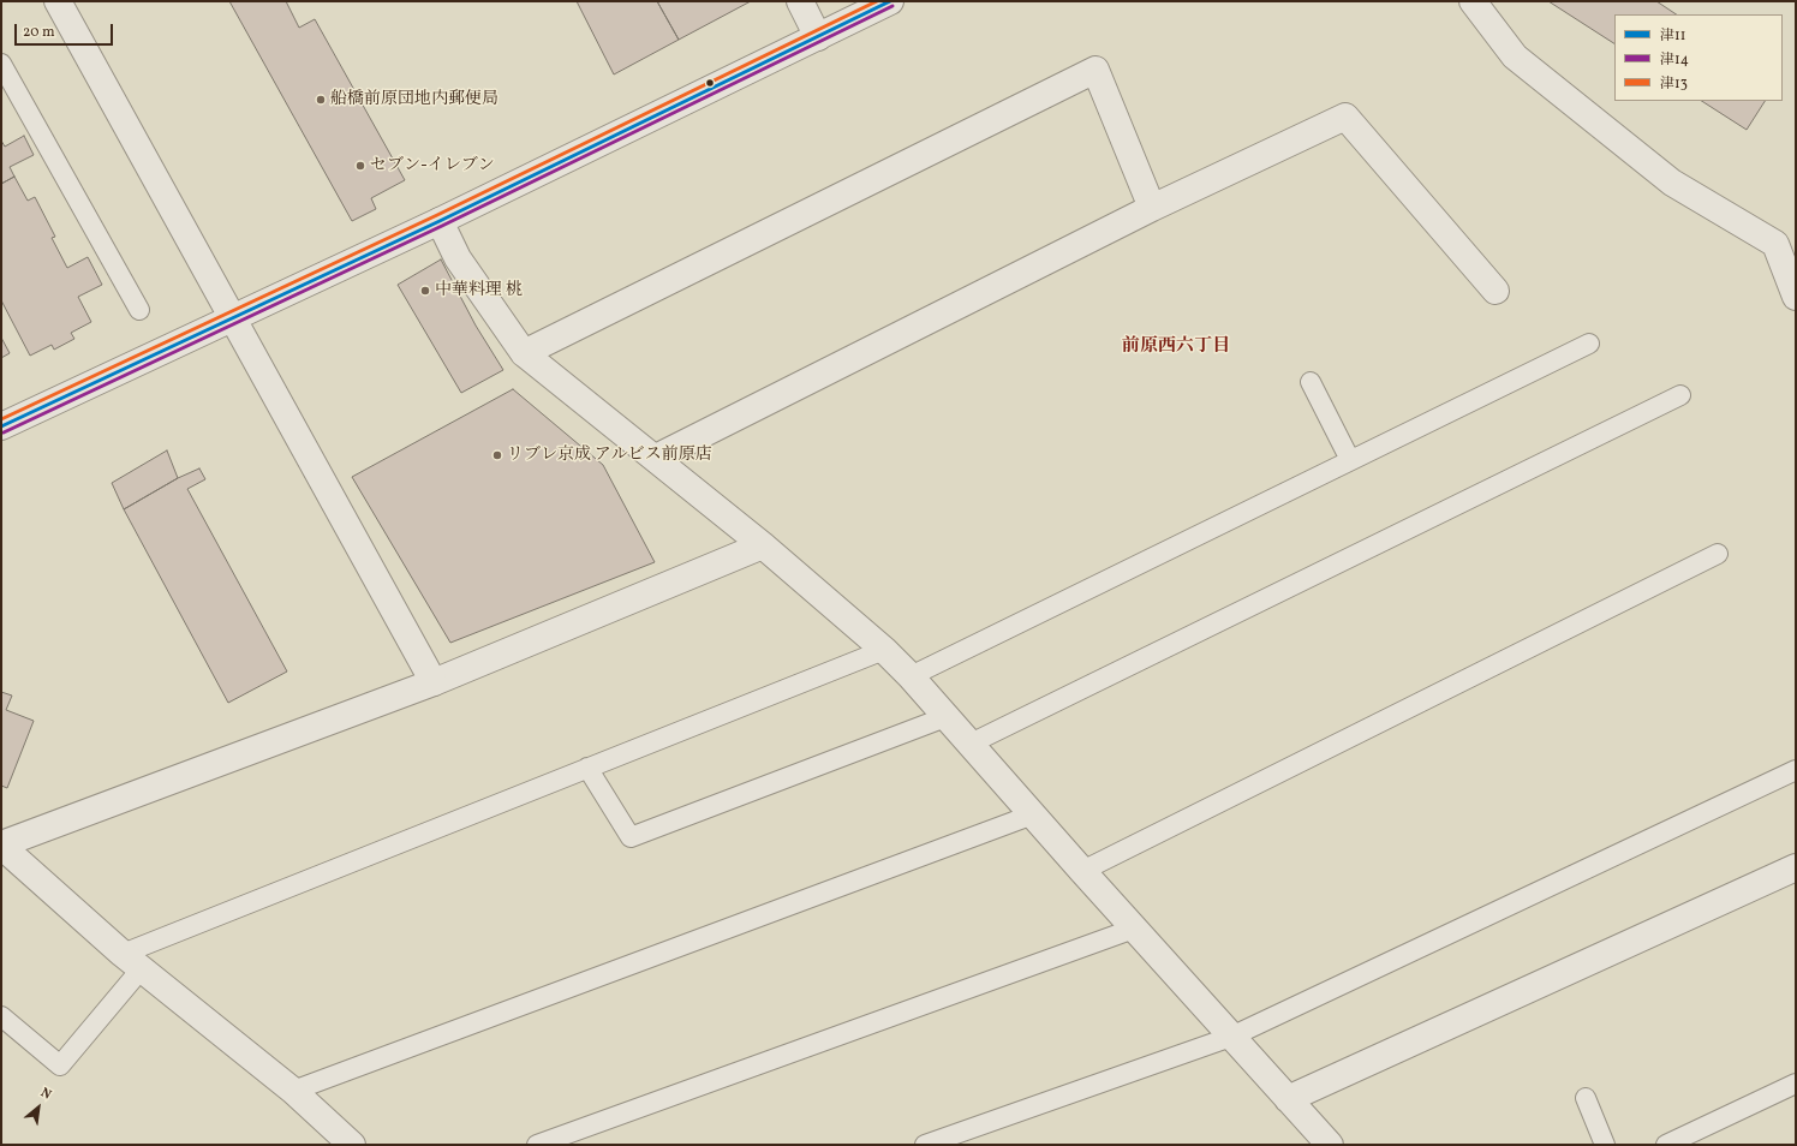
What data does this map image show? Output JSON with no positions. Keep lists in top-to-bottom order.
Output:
{
  "districts": ["前原西六丁目"],
  "places": [
    "船橋前原団地内郵便局",
    "セブン-イレブン",
    "中華料理 桃",
    "リブレ京成 アルビス前原店"
  ],
  "lines": ["transit line 津11", "transit line 津13", "transit line 津14"],
  "legend": ["津11", "津14", "津13"],
  "scale_bar": "20 m",
  "north": "top right"
}
